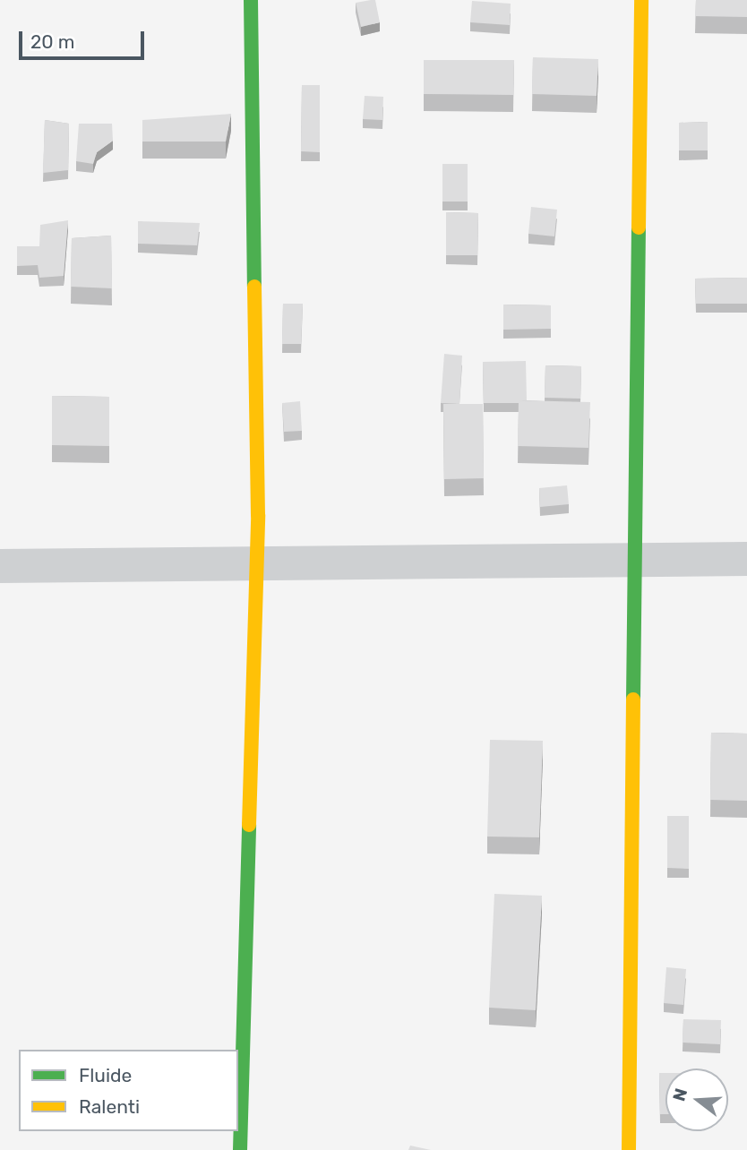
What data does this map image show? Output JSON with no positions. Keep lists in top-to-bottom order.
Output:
{
  "legend": ["Fluide", "Ralenti"],
  "scale_bar": "20 m",
  "north": "left"
}
